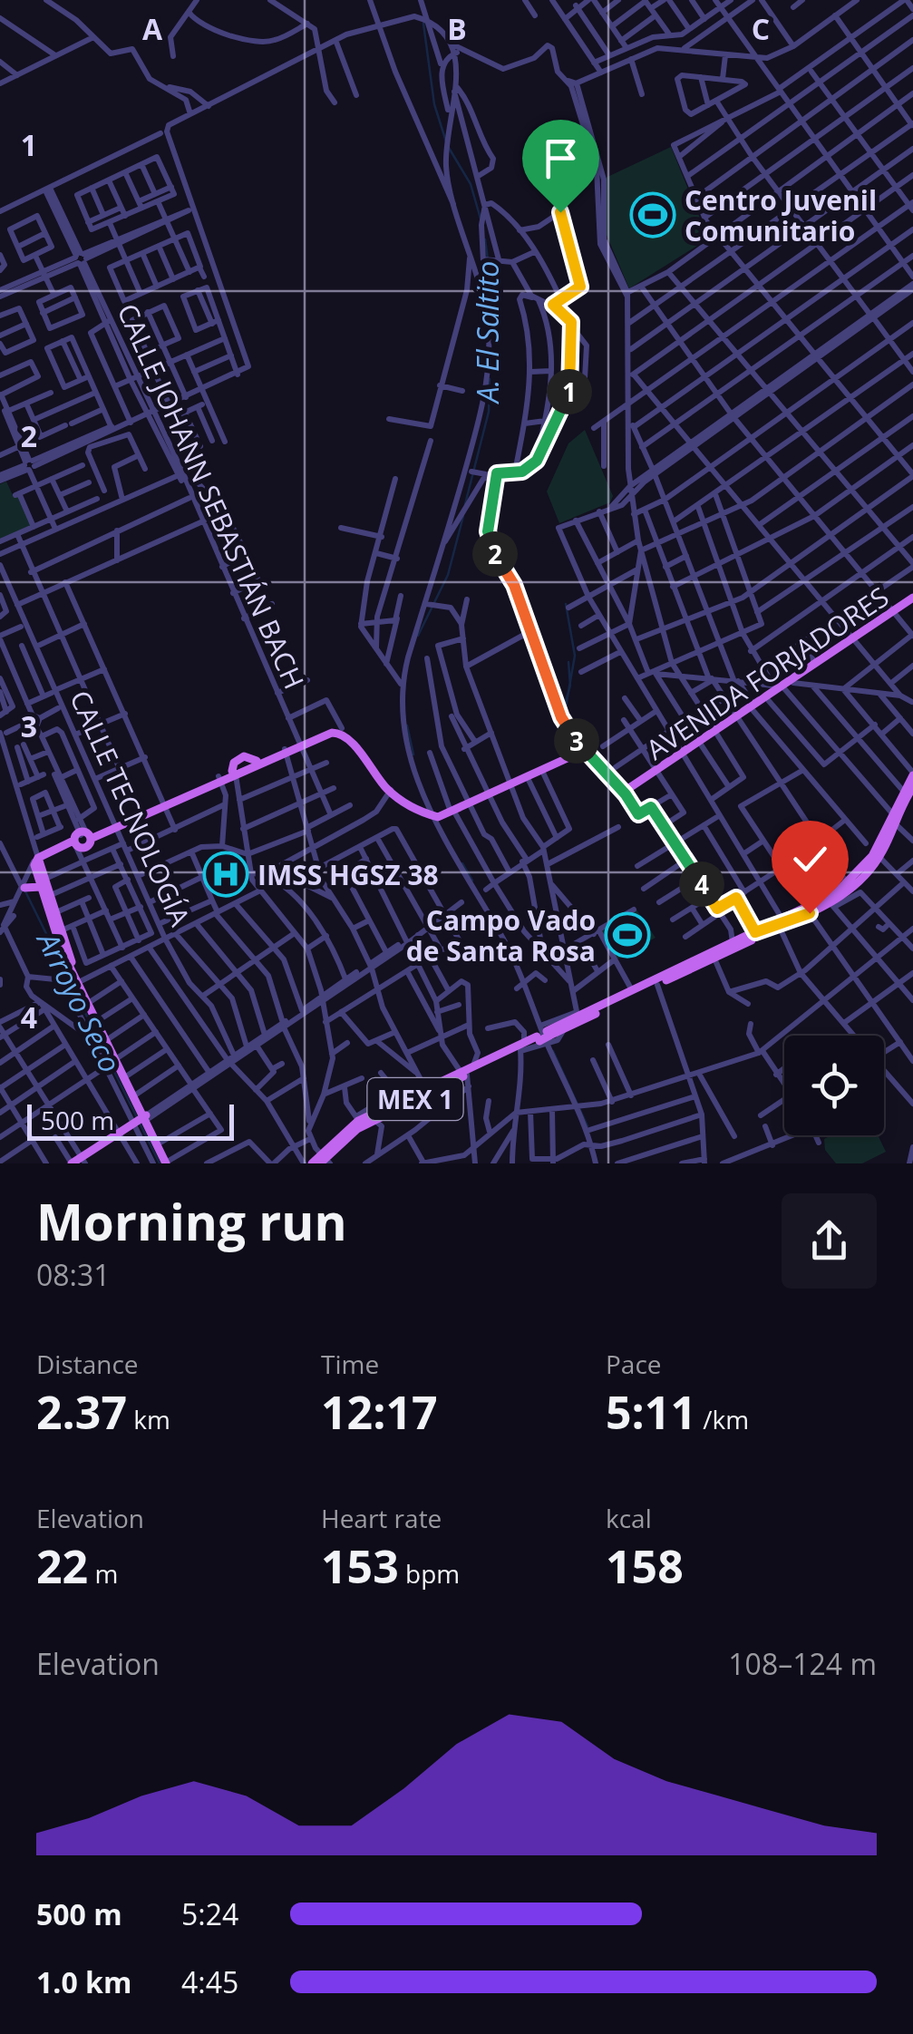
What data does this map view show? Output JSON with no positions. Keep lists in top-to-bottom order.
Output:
{
  "streets": {
    "main road": ["AVENIDA FORJADORES", "MEX 1"],
    "street": ["CALLE JOHANN SEBASTIÁN BACH", "CALLE TECNOLOGÍA"]
  },
  "water": ["A. El Saltito", "Arroyo Seco"],
  "places": {
    "sports": ["Centro Juvenil Comunitario", "Campo Vado de Santa Rosa"],
    "hospital": ["IMSS HGSZ 38"]
  },
  "scale_bar": "500 m",
  "page": {
    "pins": [
      "1",
      "2",
      "3",
      "4"
    ],
    "scale": "500 m",
    "heading": ["Morning run", "08:31"],
    "stats": [
      ["Distance", "2.37 km"],
      ["Time", "12:17"],
      ["Pace", "5:11 /km"],
      ["Elevation", "22 m"],
      ["Heart rate", "153 bpm"],
      ["kcal", "158"]
    ],
    "chart": ["Elevation", "108–124 m"],
    "list": [
      {
        "name": "500 m",
        "note": "5:24"
      },
      {
        "name": "1.0 km",
        "note": "4:45"
      }
    ]
  },
  "grid": {
    "columns": ["A", "B", "C"],
    "rows": [
      "1",
      "2",
      "3",
      "4"
    ]
  }
}
